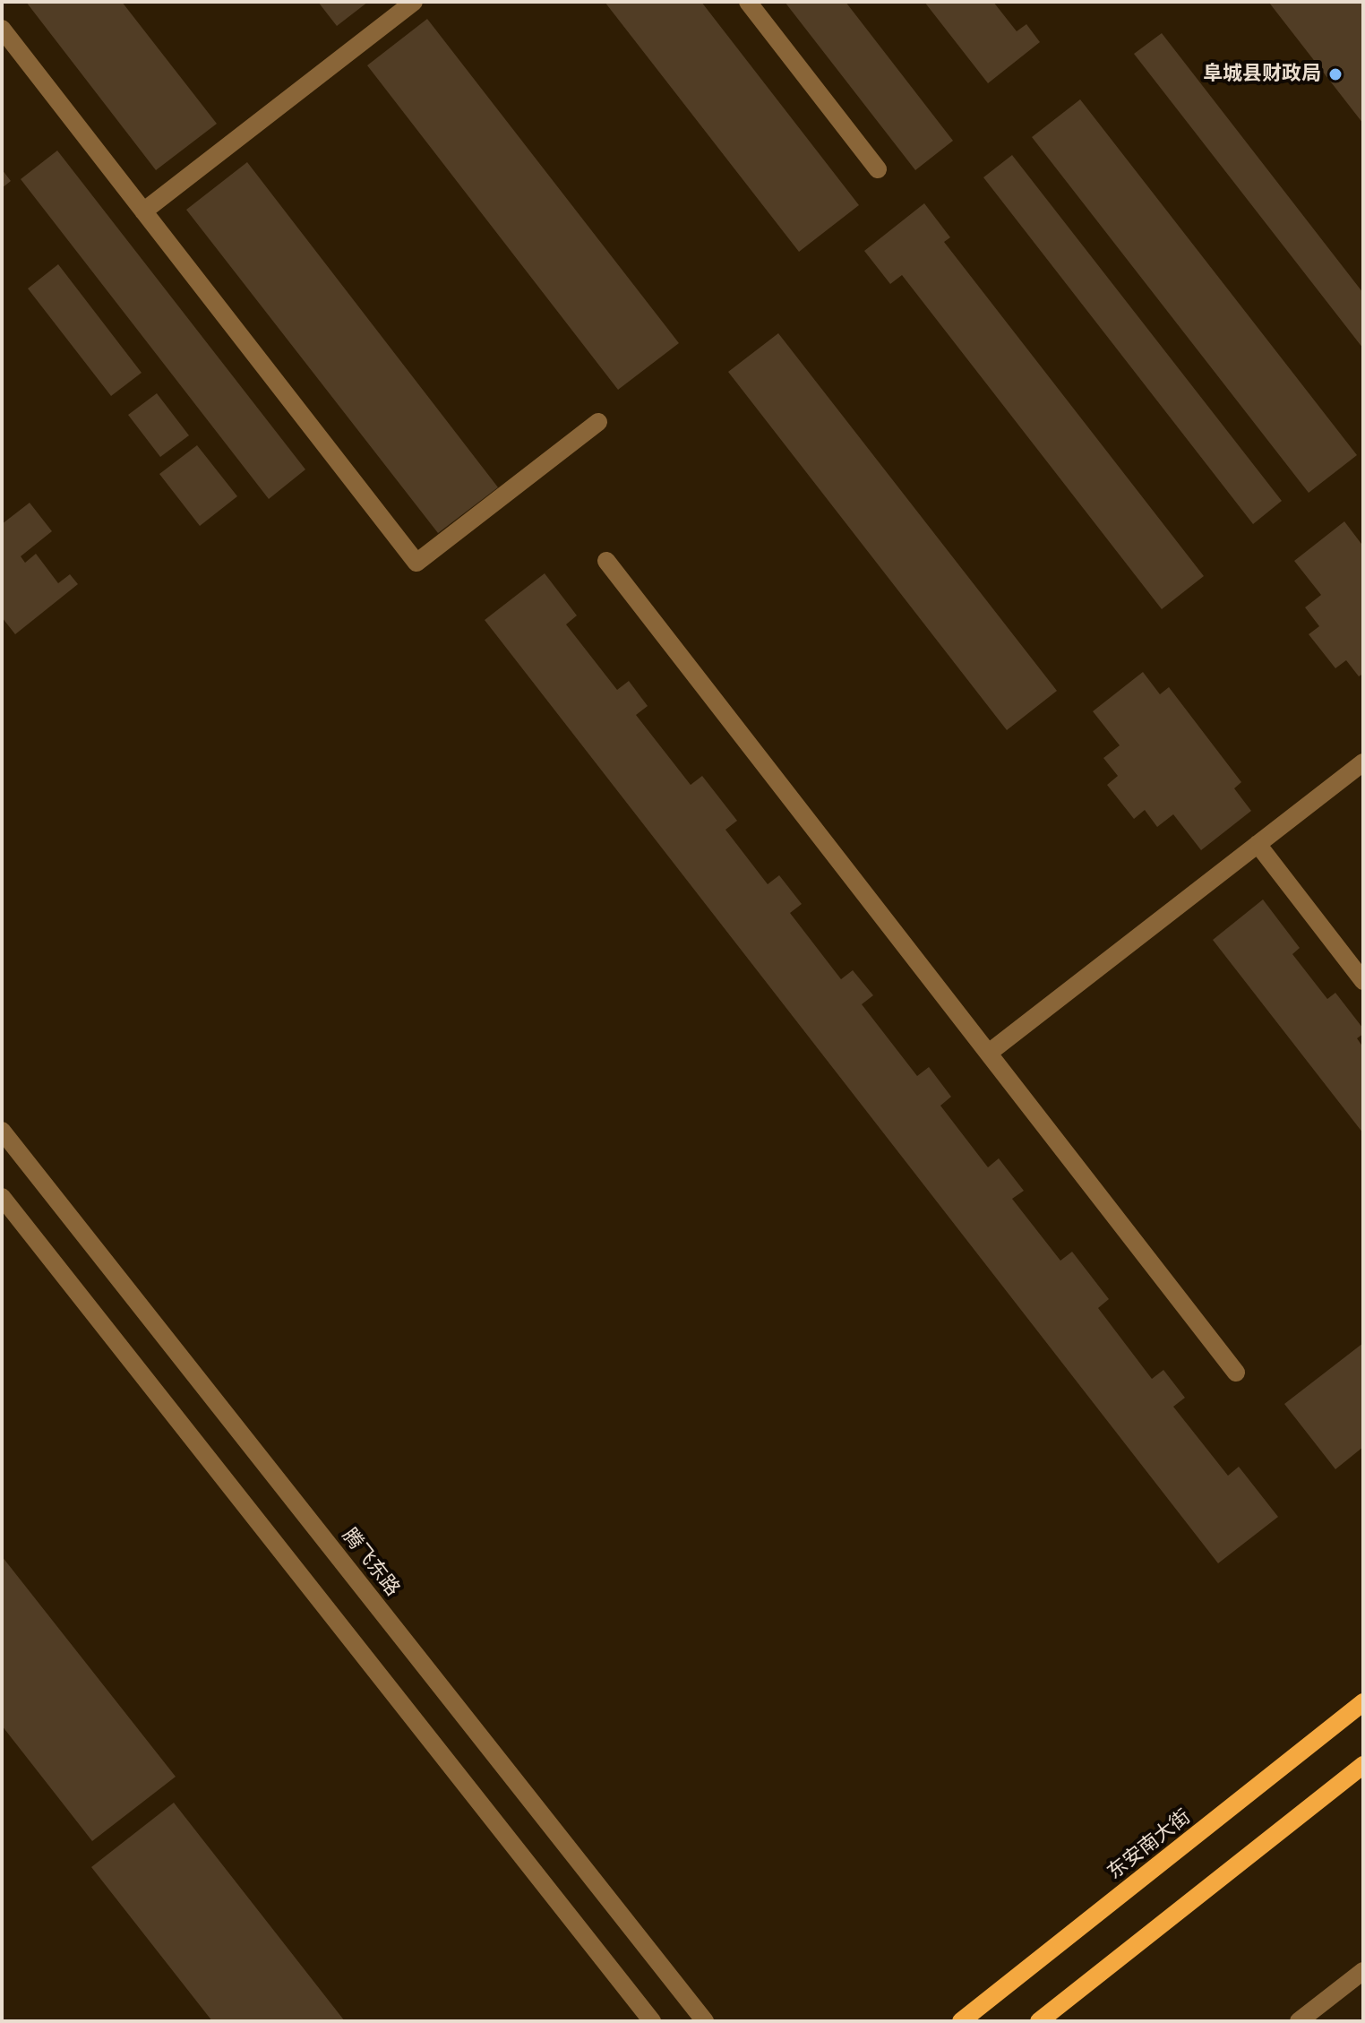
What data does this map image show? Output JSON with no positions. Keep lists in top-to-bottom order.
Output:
{
  "streets": {
    "main road": ["东安南大街"],
    "street": ["腾飞东路"]
  },
  "places": ["阜城县财政局"]
}
